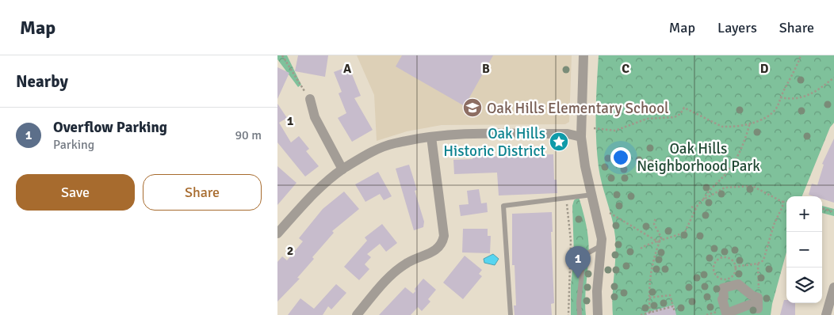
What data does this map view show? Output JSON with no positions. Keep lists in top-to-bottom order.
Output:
{
  "parks": ["Oak Hills Neighborhood Park"],
  "places": {
    "school or university": ["Oak Hills Elementary School"],
    "place": ["Oak Hills Historic District"]
  },
  "page": {
    "header": "Map",
    "nav": ["Map", "Layers", "Share"],
    "heading": "Nearby",
    "list": [
      {
        "mark": "1",
        "name": "Overflow Parking",
        "note": "Parking",
        "value": "90 m"
      }
    ],
    "buttons": ["Save", "Share"],
    "map_buttons": ["+", "−"],
    "pins": "1"
  },
  "grid": {
    "columns": [
      "A",
      "B",
      "C",
      "D"
    ],
    "rows": ["1", "2"]
  }
}
